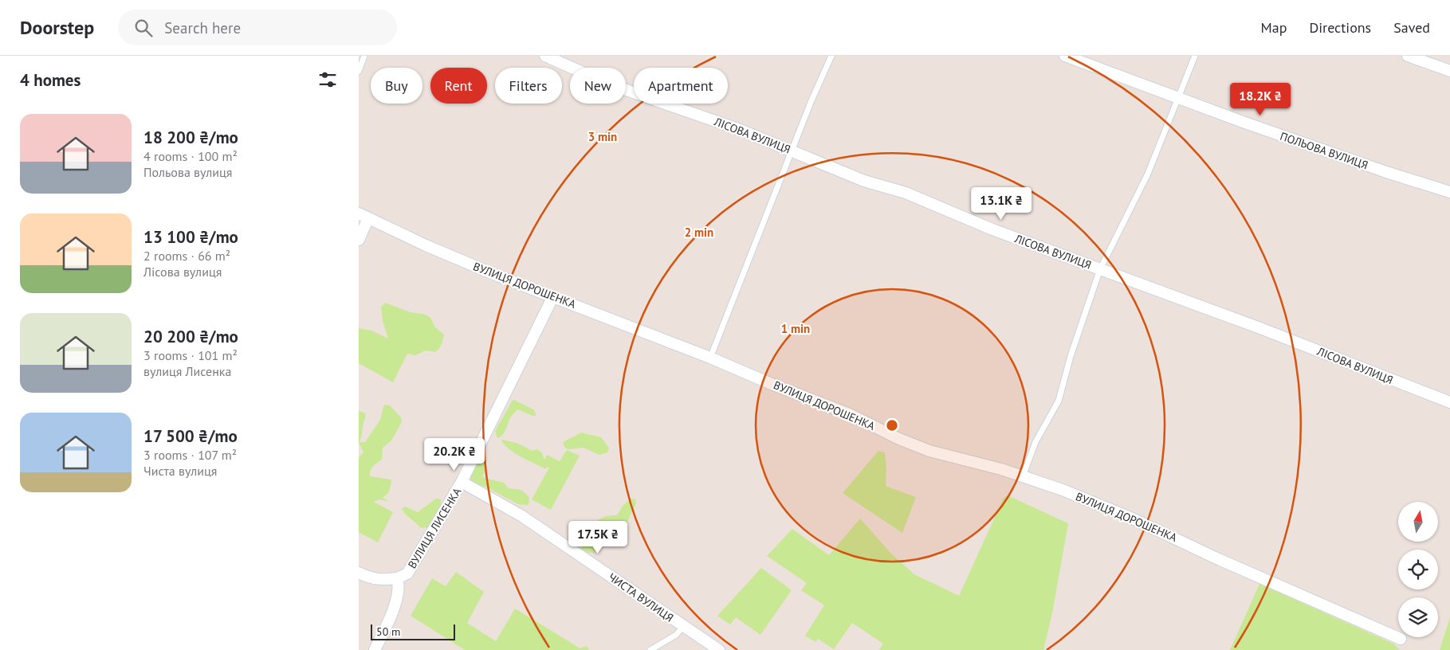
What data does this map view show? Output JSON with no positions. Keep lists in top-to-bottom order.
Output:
{
  "streets": {
    "street": [
      "ЛІСОВА ВУЛИЦЯ",
      "ПОЛЬОВА ВУЛИЦЯ",
      "ВУЛИЦЯ ДОРОШЕНКА",
      "ВУЛИЦЯ ЛИСЕНКА",
      "ЧИСТА ВУЛИЦЯ"
    ]
  },
  "crossings": [
    ["ВУЛИЦЯ ДОРОШЕНКА", "ВУЛИЦЯ ЛИСЕНКА"],
    ["ВУЛИЦЯ ЛИСЕНКА", "ЧИСТА ВУЛИЦЯ"]
  ],
  "scale_bar": "50 m",
  "north": "top",
  "page": {
    "header": "Doorstep",
    "search": "Search here",
    "nav": ["Map", "Directions", "Saved"],
    "heading": "4 homes",
    "chip": [
      "Buy",
      "Rent",
      "Filters",
      "New",
      "Apartment"
    ],
    "price": [
      "18.2K ₴",
      "13.1K ₴",
      "20.2K ₴",
      "17.5K ₴"
    ],
    "list": [
      {
        "name": "18 200 ₴/mo",
        "note": "4 rooms · 100 m² · Польова вулиця"
      },
      {
        "name": "13 100 ₴/mo",
        "note": "2 rooms · 66 m² · Лісова вулиця"
      },
      {
        "name": "20 200 ₴/mo",
        "note": "3 rooms · 101 m² · вулиця Лисенка"
      },
      {
        "name": "17 500 ₴/mo",
        "note": "3 rooms · 107 m² · Чиста вулиця"
      }
    ],
    "scale": "50 m"
  },
  "rings": ["3 min", "2 min", "1 min"]
}
